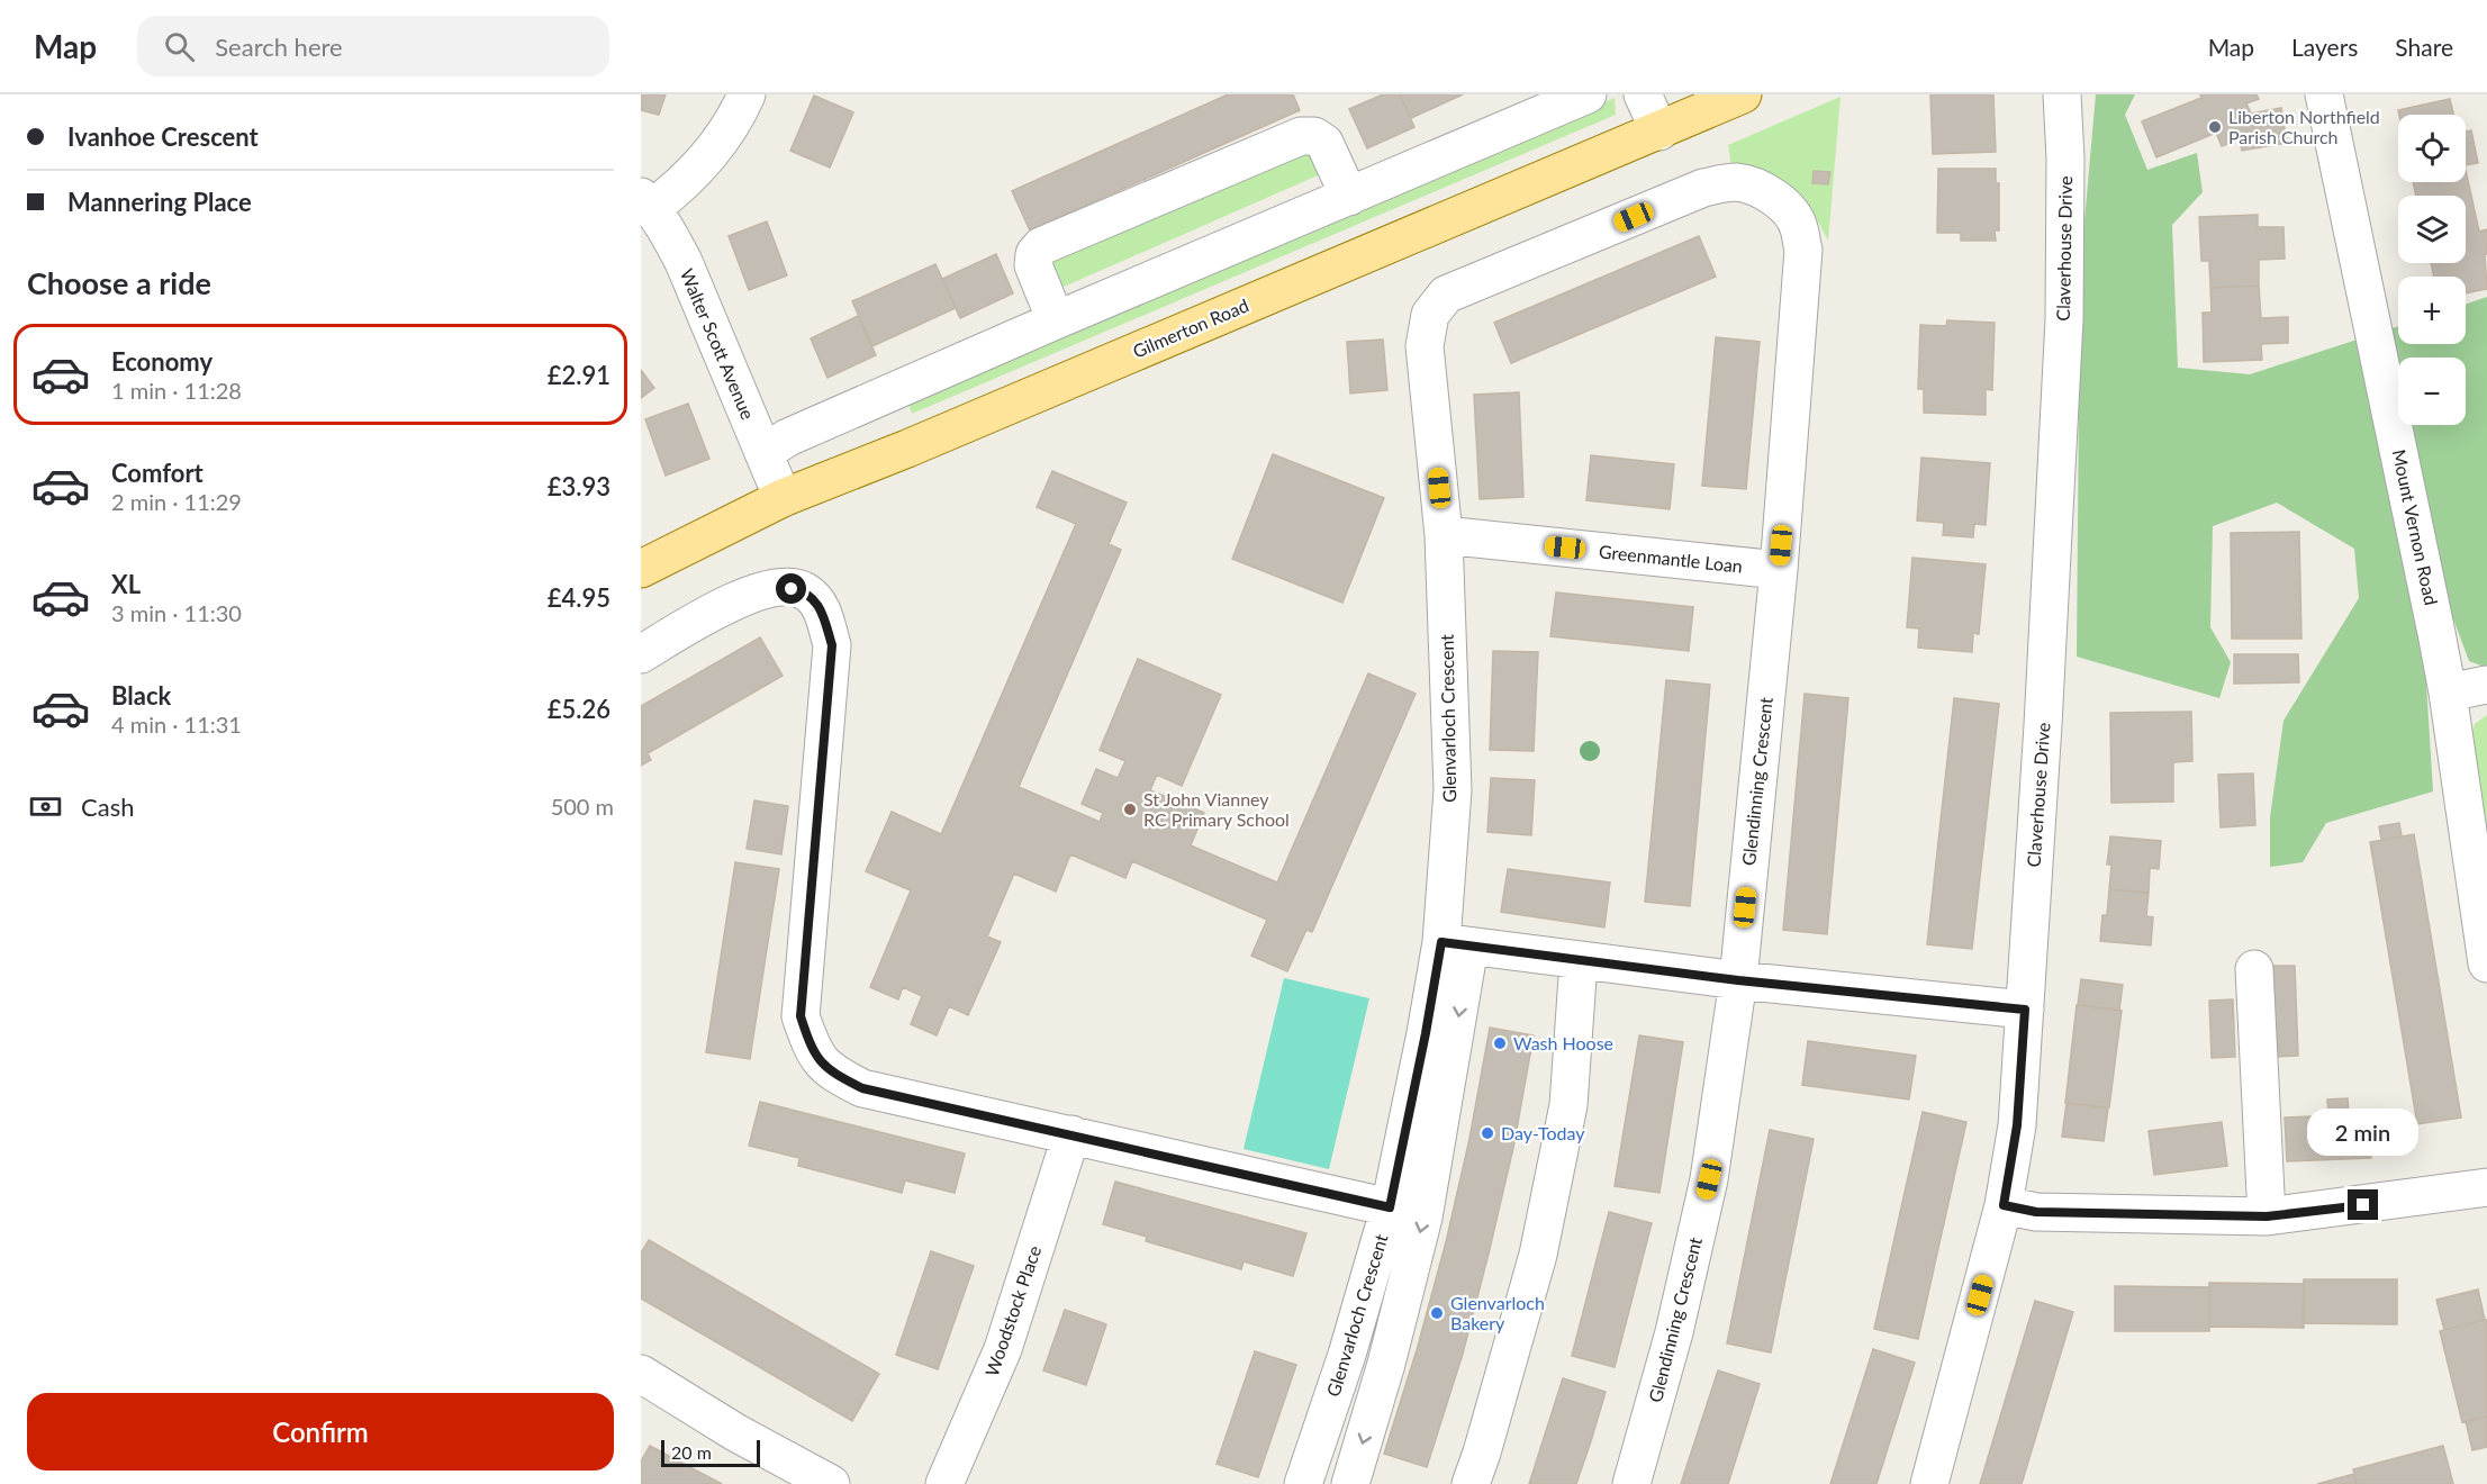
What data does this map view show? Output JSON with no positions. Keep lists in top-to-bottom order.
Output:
{
  "streets": {
    "main road": ["Gilmerton Road"],
    "street": [
      "Claverhouse Drive",
      "Walter Scott Avenue",
      "Mount Vernon Road",
      "Greenmantle Loan",
      "Glenvarloch Crescent",
      "Glendinning Crescent",
      "Woodstock Place"
    ]
  },
  "crossings": [
    ["Gilmerton Road", "Walter Scott Avenue"],
    ["Greenmantle Loan", "Glenvarloch Crescent"],
    ["Greenmantle Loan", "Glendinning Crescent"],
    ["Glenvarloch Crescent", "Glendinning Crescent"]
  ],
  "places": [
    "Liberton Northfield Parish Church",
    "St John Vianney RC Primary School",
    "Wash Hoose",
    "Day-Today",
    "Glenvarloch Bakery"
  ],
  "scale_bar": "20 m",
  "page": {
    "header": "Map",
    "search": "Search here",
    "nav": ["Map", "Layers", "Share"],
    "banner": ["Ivanhoe Crescent", "Mannering Place"],
    "map_buttons": ["+", "−"],
    "heading": "Choose a ride",
    "list": [
      {
        "name": "Economy",
        "note": "1 min · 11:28",
        "value": "£2.91"
      },
      {
        "name": "Comfort",
        "note": "2 min · 11:29",
        "value": "£3.93"
      },
      {
        "name": "XL",
        "note": "3 min · 11:30",
        "value": "£4.95"
      },
      {
        "name": "Black",
        "note": "4 min · 11:31",
        "value": "£5.26"
      }
    ],
    "pay": ["Cash", "500 m"],
    "bubble": "2 min",
    "buttons": "Confirm",
    "scale": "20 m"
  }
}
